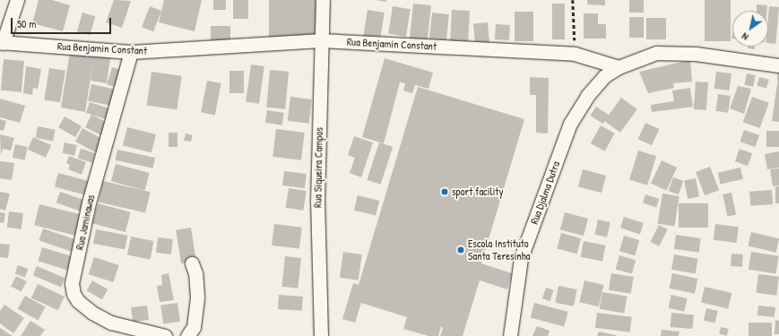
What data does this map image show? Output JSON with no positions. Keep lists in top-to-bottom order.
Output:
{
  "streets": {
    "street": [
      "Rua Benjamin Constant",
      "Rua Siqueira Campos",
      "Rua Djalma Dutra",
      "Rua Jaminawas"
    ]
  },
  "crossings": [
    ["Rua Benjamin Constant", "Rua Siqueira Campos"],
    ["Rua Benjamin Constant", "Rua Djalma Dutra"],
    ["Rua Benjamin Constant", "Rua Jaminawas"]
  ],
  "places": ["sport facility", "Escola Instituto Santa Teresinha"],
  "scale_bar": "50 m",
  "north": "bottom left"
}
